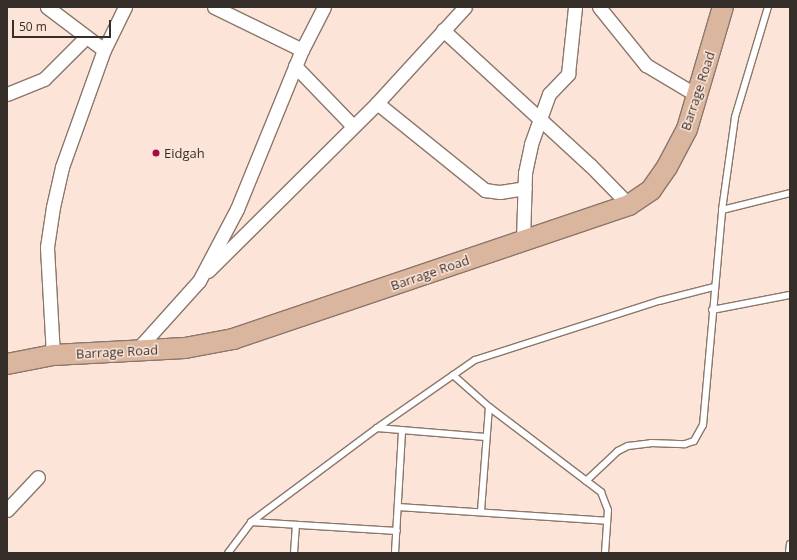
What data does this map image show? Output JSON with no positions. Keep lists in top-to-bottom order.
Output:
{
  "streets": {
    "main road": ["Barrage Road"]
  },
  "places": ["Eidgah"],
  "scale_bar": "50 m"
}
